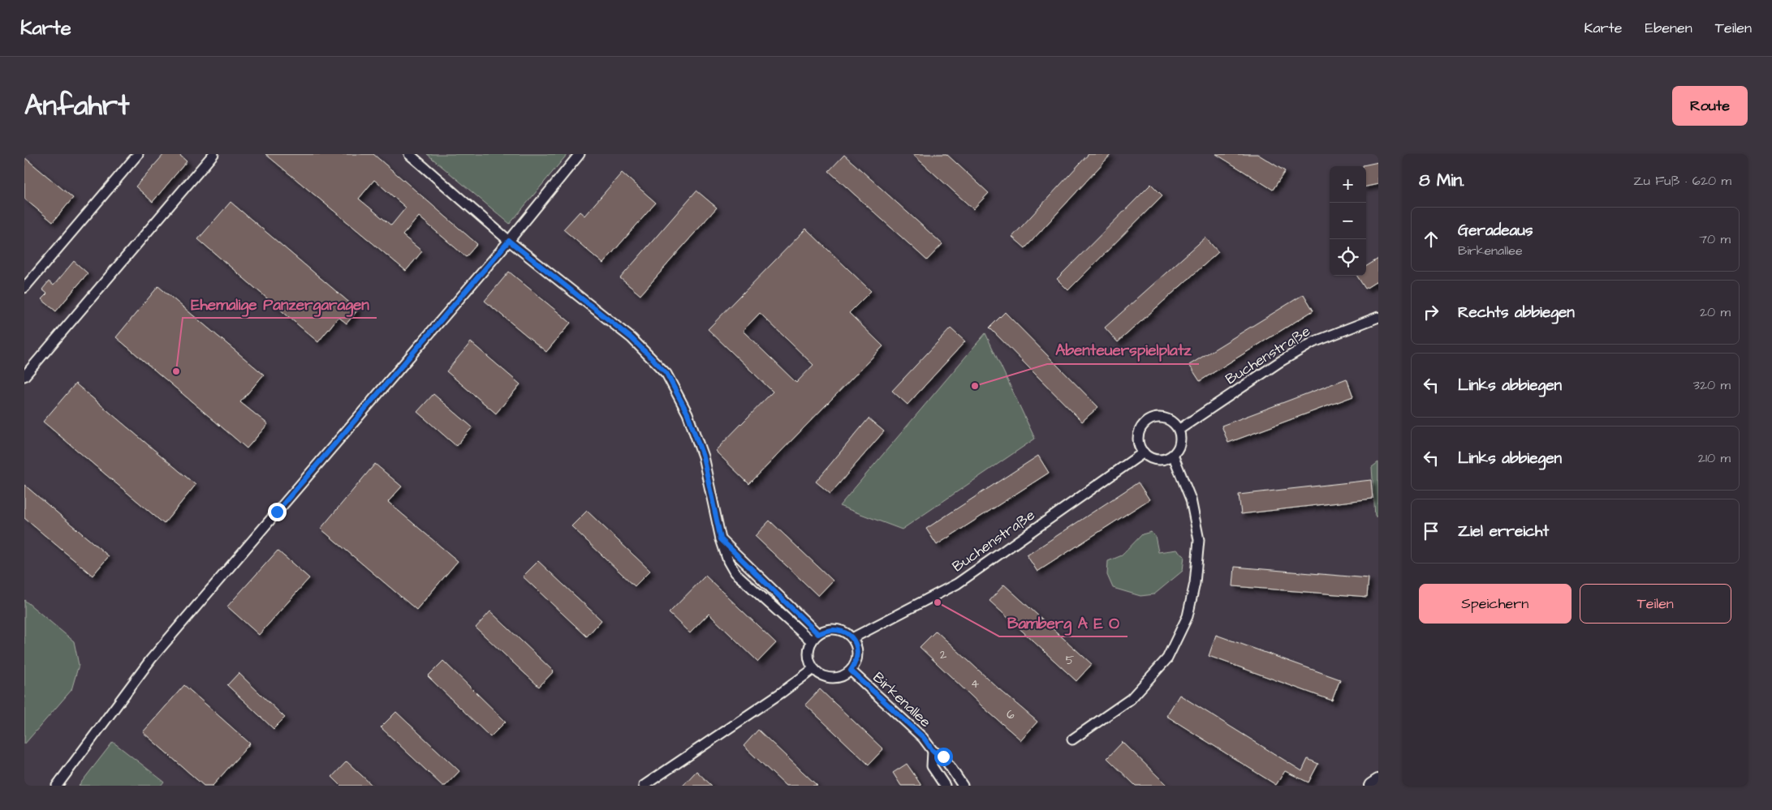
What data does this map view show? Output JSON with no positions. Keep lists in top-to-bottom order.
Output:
{
  "streets": {
    "street": ["Buchenstraße", "Birkenallee"]
  },
  "crossings": [
    ["Buchenstraße", "Birkenallee"]
  ],
  "places": ["Ehemalige Panzergaragen", "Abenteuerspielplatz", "Bamberg A E O"],
  "house_numbers": [
    "2",
    "5",
    "4",
    "6"
  ],
  "page": {
    "header": "Karte",
    "nav": ["Karte", "Ebenen", "Teilen"],
    "title": "Anfahrt",
    "buttons": [
      "Route",
      ["Speichern", "Teilen"]
    ],
    "heading": ["8 Min.", "Zu Fuß · 620 m"],
    "map_buttons": ["+", "−"],
    "list": [
      ["Geradeaus", "Birkenallee", "70 m"],
      ["Rechts abbiegen", "20 m"],
      ["Links abbiegen", "320 m"],
      ["Links abbiegen", "210 m"],
      "Ziel erreicht"
    ]
  }
}
